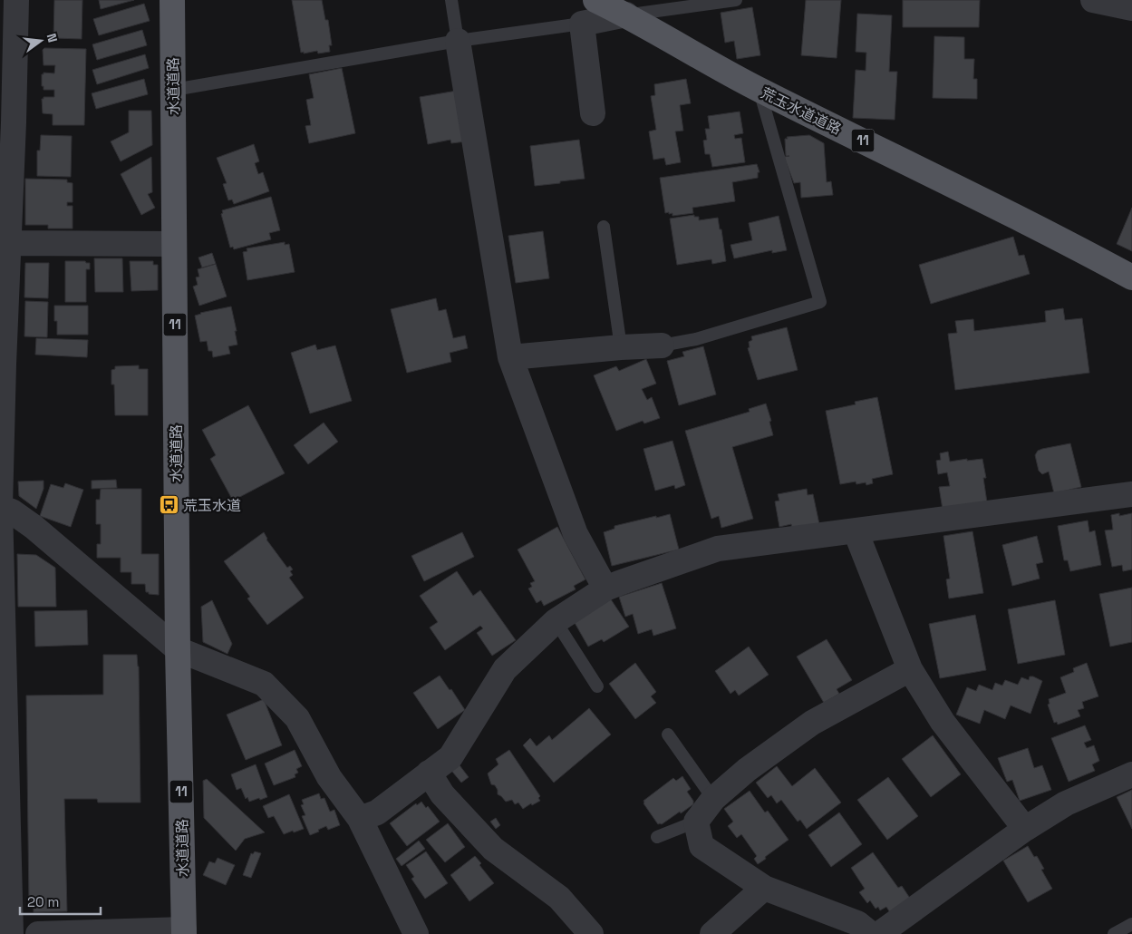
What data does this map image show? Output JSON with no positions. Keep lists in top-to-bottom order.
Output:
{
  "streets": {
    "main road": ["水道道路", "荒玉水道道路", "11"]
  },
  "places": {
    "bus stop": ["荒玉水道"]
  },
  "scale_bar": "20 m",
  "north": "right"
}
